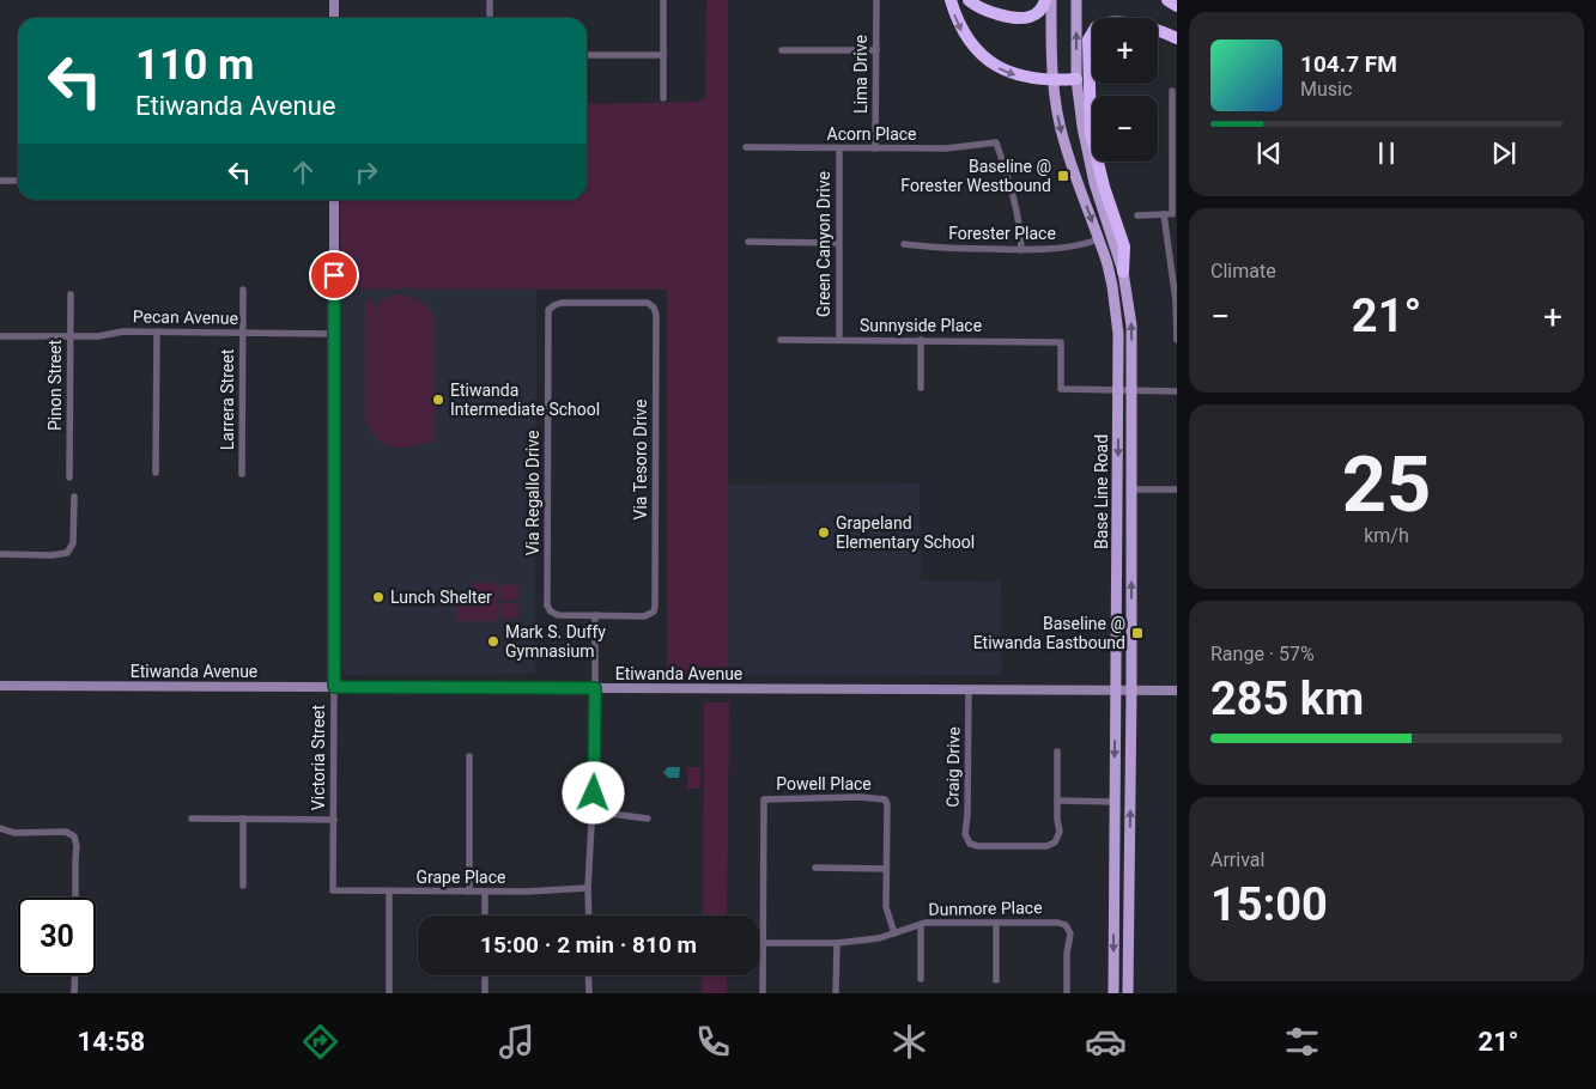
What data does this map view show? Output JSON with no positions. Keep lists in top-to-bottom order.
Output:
{
  "streets": {
    "main road": ["Base Line Road"],
    "street": [
      "Lima Drive",
      "Acorn Place",
      "Forester Place",
      "Green Canyon Drive",
      "Pecan Avenue",
      "Sunnyside Place",
      "Pinon Street",
      "Larrera Street",
      "Via Tesoro Drive",
      "Via Regallo Drive",
      "Etiwanda Avenue",
      "Victoria Street",
      "Craig Drive",
      "Powell Place",
      "Grape Place",
      "Dunmore Place"
    ]
  },
  "crossings": [
    ["Lima Drive", "Acorn Place"],
    ["Acorn Place", "Forester Place"],
    ["Acorn Place", "Green Canyon Drive"],
    ["Forester Place", "Base Line Road"],
    ["Green Canyon Drive", "Sunnyside Place"],
    ["Pecan Avenue", "Pinon Street"],
    ["Pecan Avenue", "Larrera Street"],
    ["Pecan Avenue", "Victoria Street"],
    ["Sunnyside Place", "Base Line Road"],
    ["Via Tesoro Drive", "Via Regallo Drive"],
    ["Base Line Road", "Etiwanda Avenue"],
    ["Etiwanda Avenue", "Victoria Street"],
    ["Etiwanda Avenue", "Craig Drive"],
    ["Victoria Street", "Grape Place"],
    ["Powell Place", "Dunmore Place"]
  ],
  "places": {
    "transit": ["Baseline @ Forester Westbound", "Baseline @ Etiwanda Eastbound"],
    "other": [
      "Etiwanda Intermediate School",
      "Grapeland Elementary School",
      "Lunch Shelter",
      "Mark S. Duffy Gymnasium"
    ]
  },
  "page": {
    "map_buttons": ["+", "−"],
    "turn": ["110 m", "Etiwanda Avenue"],
    "song": ["104.7 FM", "Music"],
    "tile": [
      "Climate",
      ["25", "km/h"],
      ["Range · 57%", "285 km"],
      ["Arrival", "15:00"]
    ],
    "heat": ["−", "21°", "+"],
    "limit": "30",
    "trip": "15:00 · 2 min · 810 m",
    "tabs": ["14:58", "21°"]
  }
}
